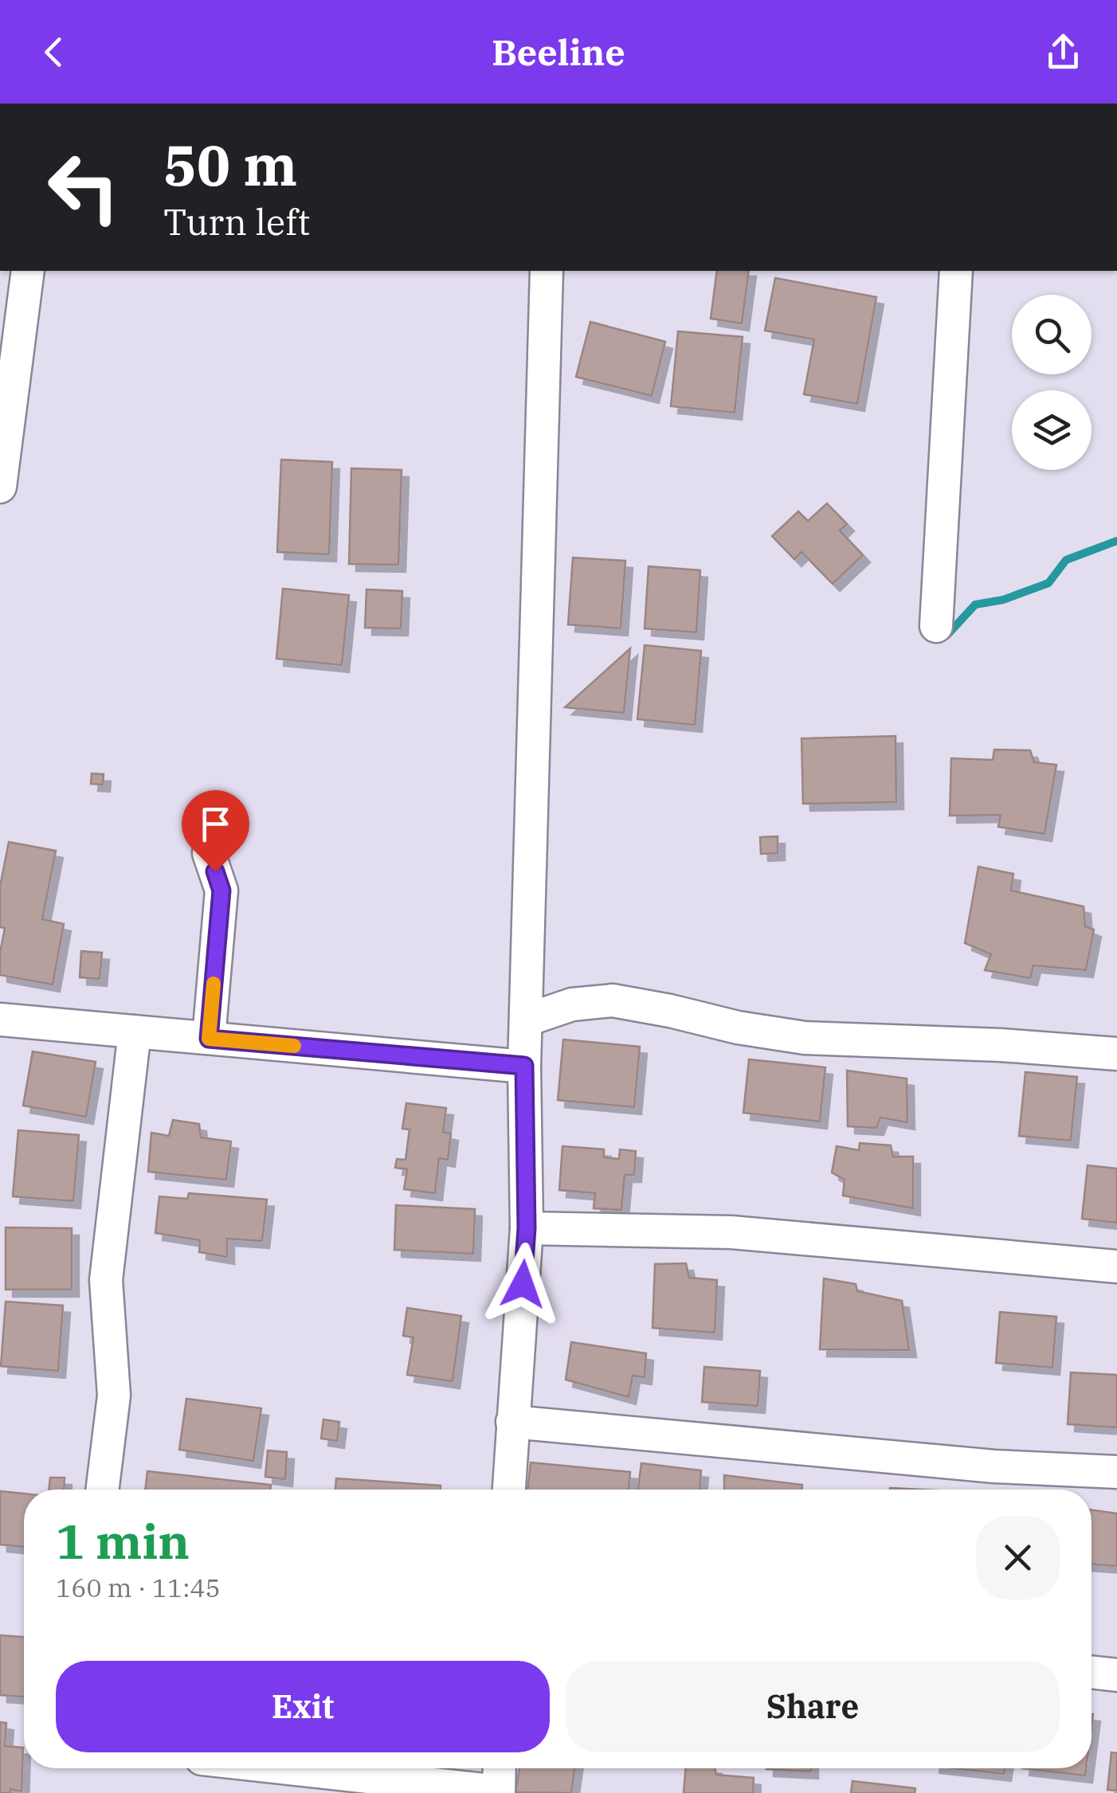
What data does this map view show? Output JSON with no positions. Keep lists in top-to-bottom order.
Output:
{
  "page": {
    "header": "Beeline",
    "turn": ["50 m", "Turn left"],
    "heading": ["1 min", "160 m · 11:45"],
    "buttons": ["Exit", "Share"]
  }
}
